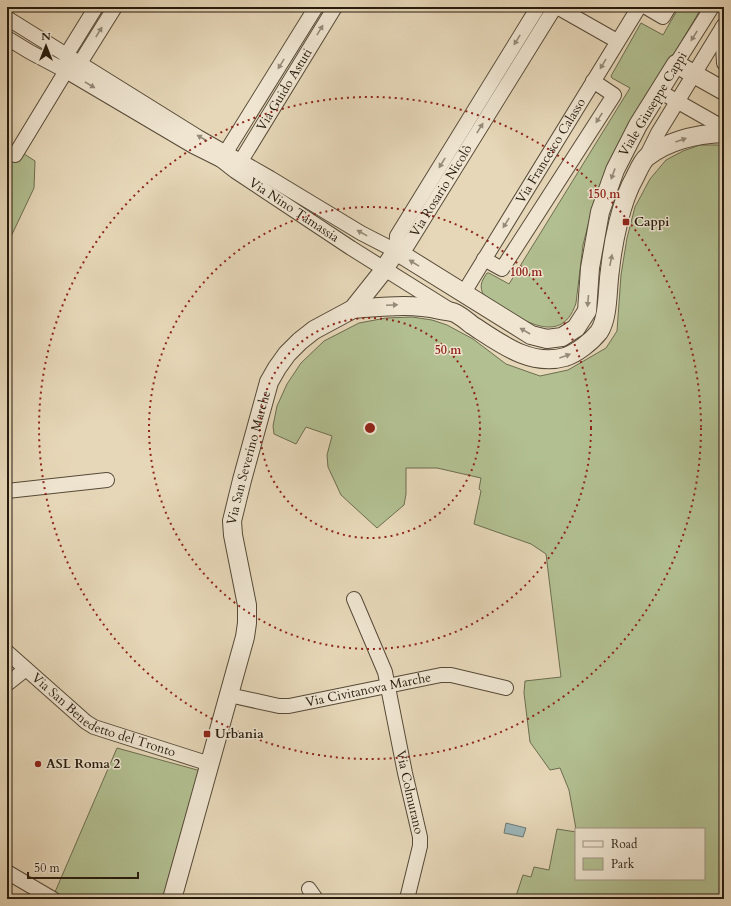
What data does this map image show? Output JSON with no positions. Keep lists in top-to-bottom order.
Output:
{
  "streets": {
    "street": [
      "Via Guido Astuti",
      "Viale Giuseppe Cappi",
      "Via Francesco Calasso",
      "Via Rosario Nicolò",
      "Via Nino Tamassia",
      "Via San Severino Marche",
      "Via Civitanova Marche",
      "Via San Benedetto del Tronto",
      "Via Colmurano"
    ]
  },
  "crossings": [
    ["Via Guido Astuti", "Via Nino Tamassia"],
    ["Viale Giuseppe Cappi", "Via Nino Tamassia"],
    ["Via Francesco Calasso", "Via Nino Tamassia"],
    ["Via Rosario Nicolò", "Via Nino Tamassia"],
    ["Via Rosario Nicolò", "Via San Severino Marche"],
    ["Via Nino Tamassia", "Via San Severino Marche"],
    ["Via San Severino Marche", "Via Civitanova Marche"],
    ["Via San Severino Marche", "Via San Benedetto del Tronto"],
    ["Via Civitanova Marche", "Via Colmurano"]
  ],
  "one_way": ["Via Francesco Calasso"],
  "places": {
    "transit": ["Cappi", "Urbania"],
    "other": ["ASL Roma 2"]
  },
  "legend": ["Road", "Park"],
  "scale_bar": "50 m",
  "north": "top",
  "rings": ["150 m", "100 m", "50 m"]
}
